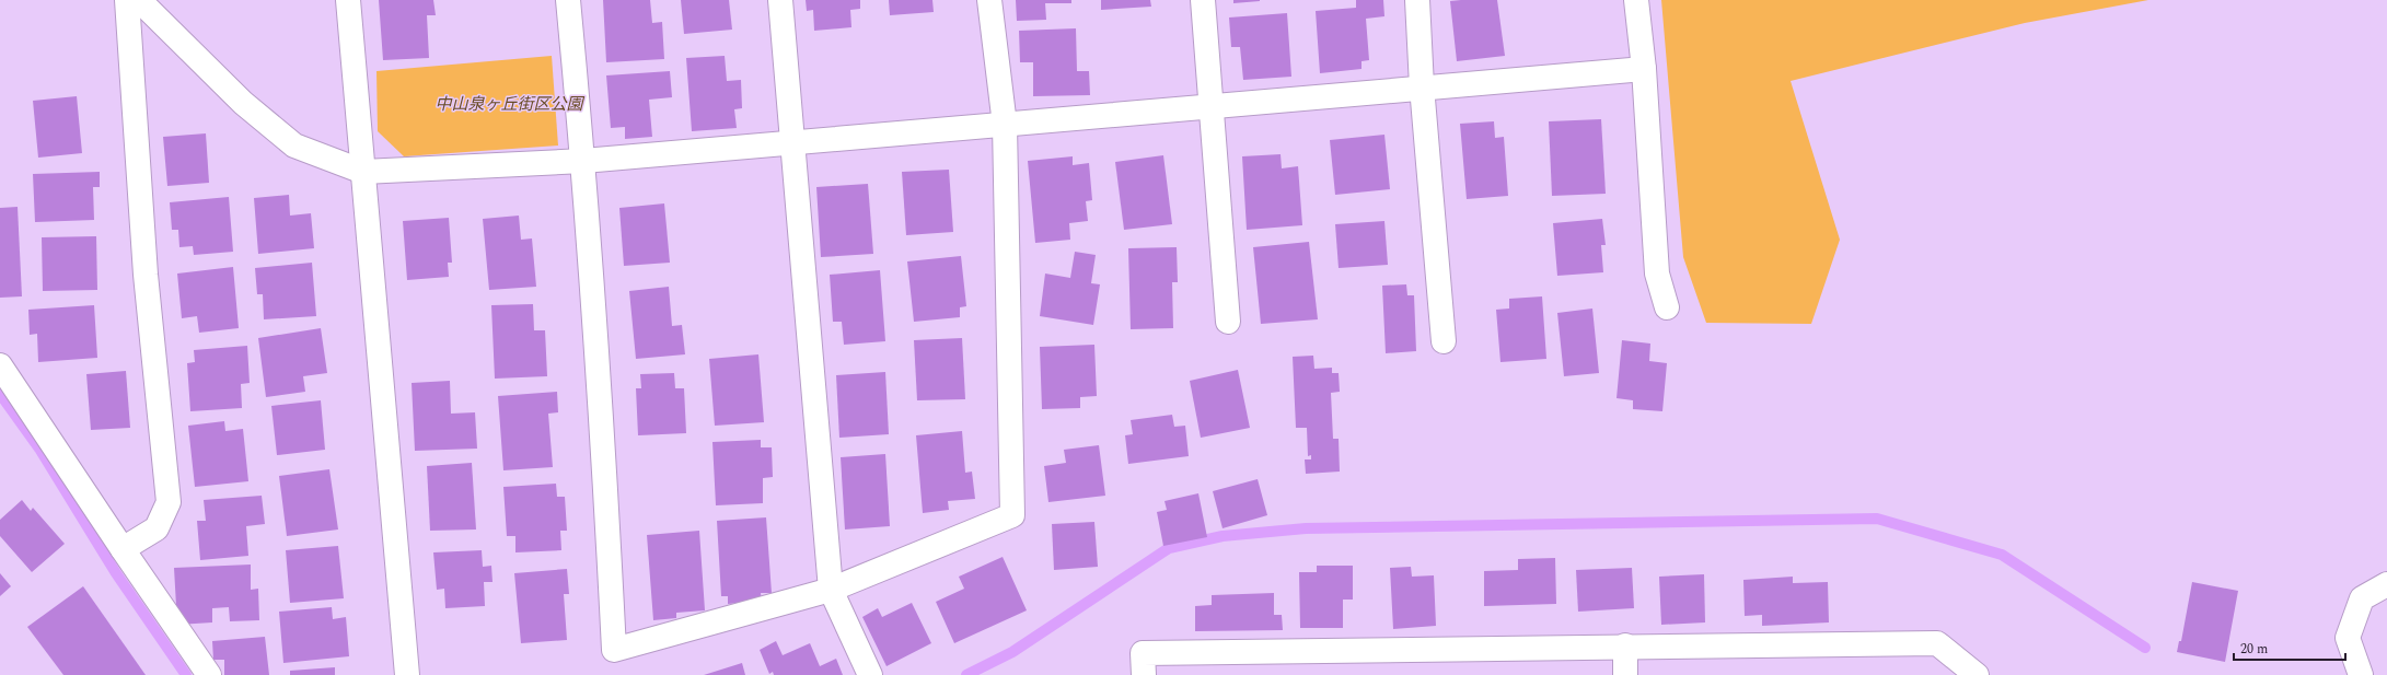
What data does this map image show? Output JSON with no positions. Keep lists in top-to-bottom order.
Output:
{
  "parks": ["中山泉ヶ丘街区公園"],
  "scale_bar": "20 m"
}
